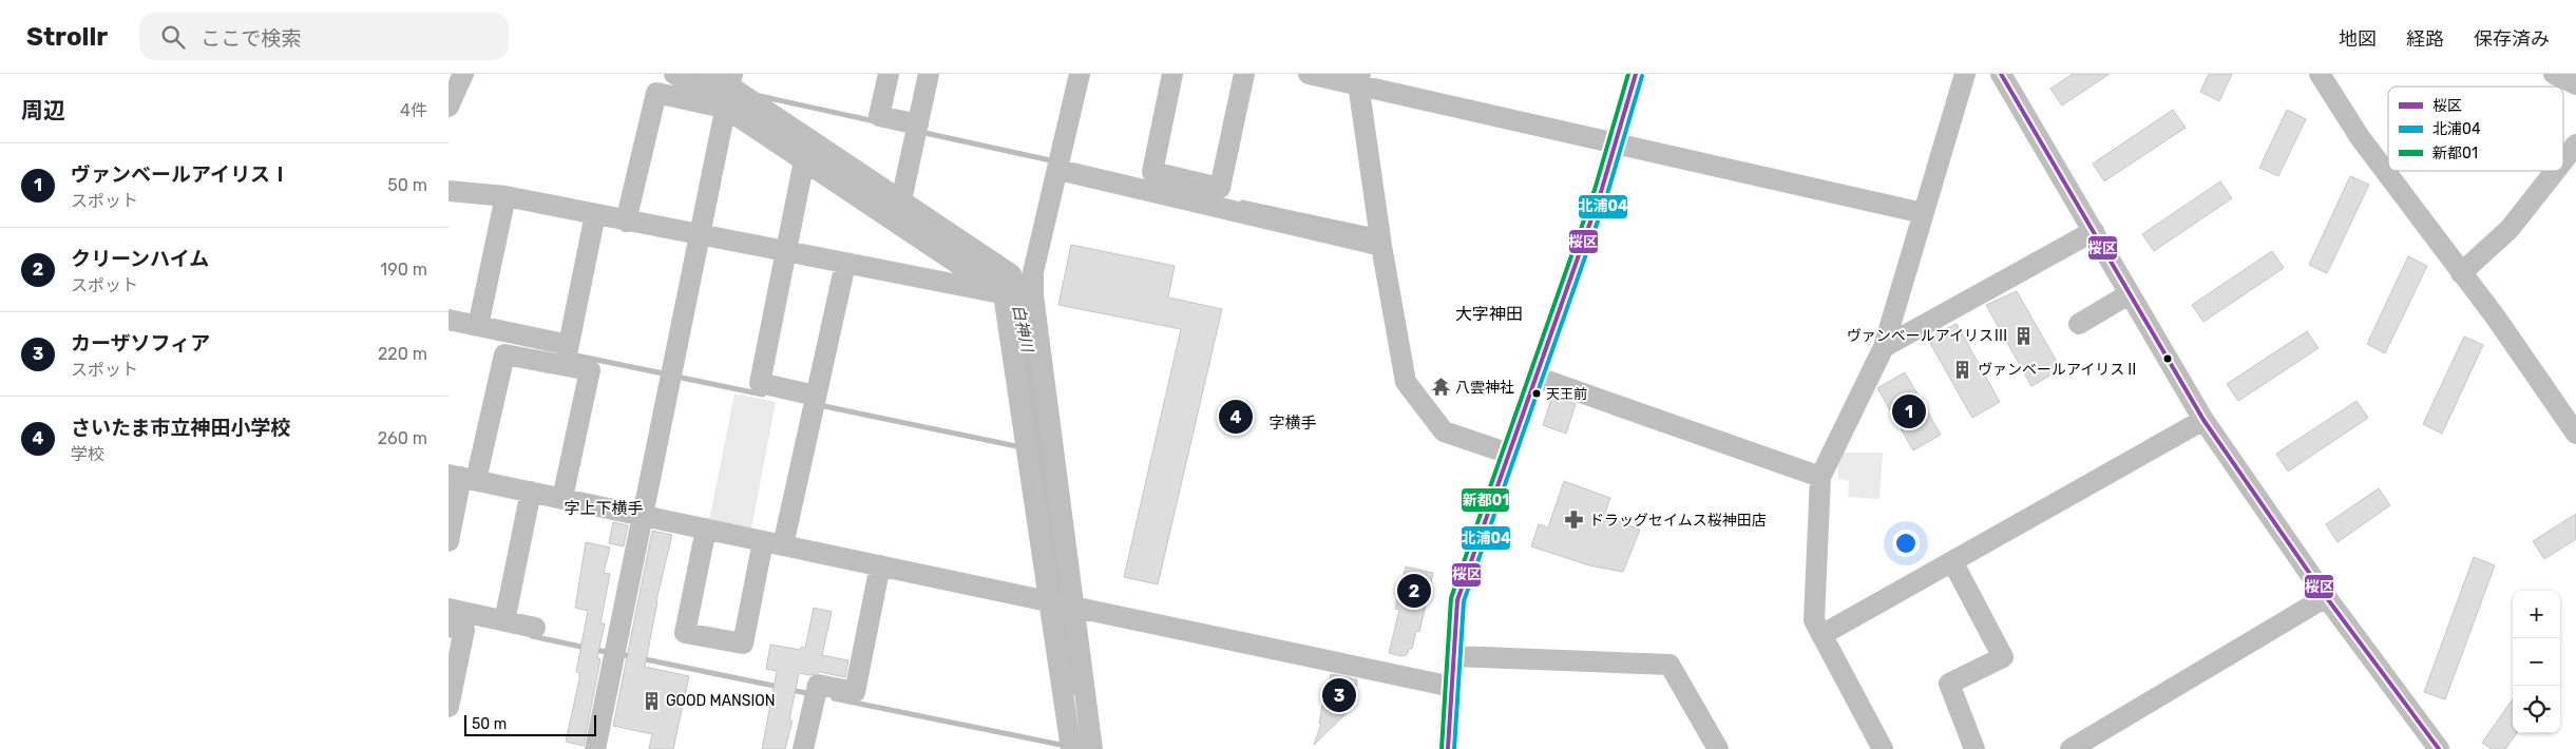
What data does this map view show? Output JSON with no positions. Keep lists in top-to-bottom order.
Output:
{
  "districts": ["大字神田", "字横手", "字上下横手"],
  "water": ["白神川"],
  "places": {
    "building": ["ヴァンベールアイリスⅢ", "ヴァンベールアイリスⅡ", "GOOD MANSION"],
    "temple": ["八雲神社"],
    "other": ["天王前"],
    "pharmacy": ["ドラッグセイムス桜神田店"]
  },
  "lines": ["transit line 桜区", "transit line 新都01", "transit line 北浦04"],
  "legend": ["桜区", "北浦04", "新都01"],
  "scale_bar": "50 m",
  "page": {
    "header": "Strollr",
    "search": "ここで検索",
    "nav": ["地図", "経路", "保存済み"],
    "heading": ["周辺", "4件"],
    "list": [
      {
        "mark": "1",
        "name": "ヴァンベールアイリスⅠ",
        "note": "スポット",
        "value": "50 m"
      },
      {
        "mark": "2",
        "name": "クリーンハイム",
        "note": "スポット",
        "value": "190 m"
      },
      {
        "mark": "3",
        "name": "カーザソフィア",
        "note": "スポット",
        "value": "220 m"
      },
      {
        "mark": "4",
        "name": "さいたま市立神田小学校",
        "note": "学校",
        "value": "260 m"
      }
    ],
    "pins": [
      "1",
      "4",
      "2",
      "3"
    ],
    "map_buttons": ["+", "−"],
    "scale": "50 m"
  }
}
